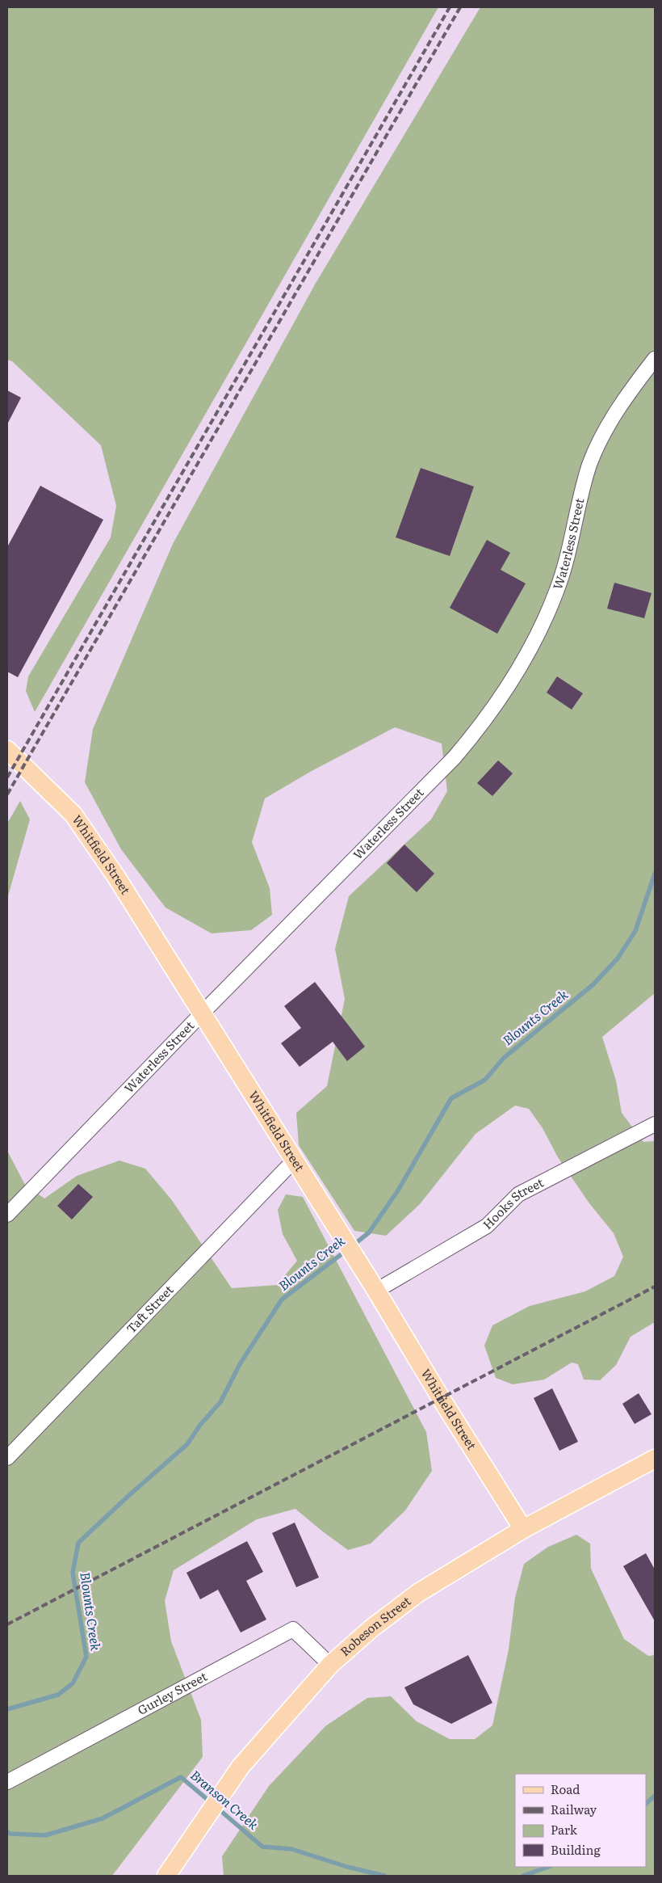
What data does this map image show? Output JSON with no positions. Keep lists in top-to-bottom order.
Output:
{
  "streets": {
    "main road": ["Whitfield Street", "Robeson Street"],
    "street": [
      "Waterless Street",
      "Hooks Street",
      "Taft Street",
      "Gurley Street"
    ]
  },
  "crossings": [
    ["Waterless Street", "Whitfield Street"],
    ["Whitfield Street", "Hooks Street"],
    ["Whitfield Street", "Taft Street"],
    ["Whitfield Street", "Robeson Street"],
    ["Robeson Street", "Gurley Street"]
  ],
  "water": ["Blounts Creek", "Branson Creek"],
  "legend": [
    "Road",
    "Railway",
    "Park",
    "Building"
  ]
}
